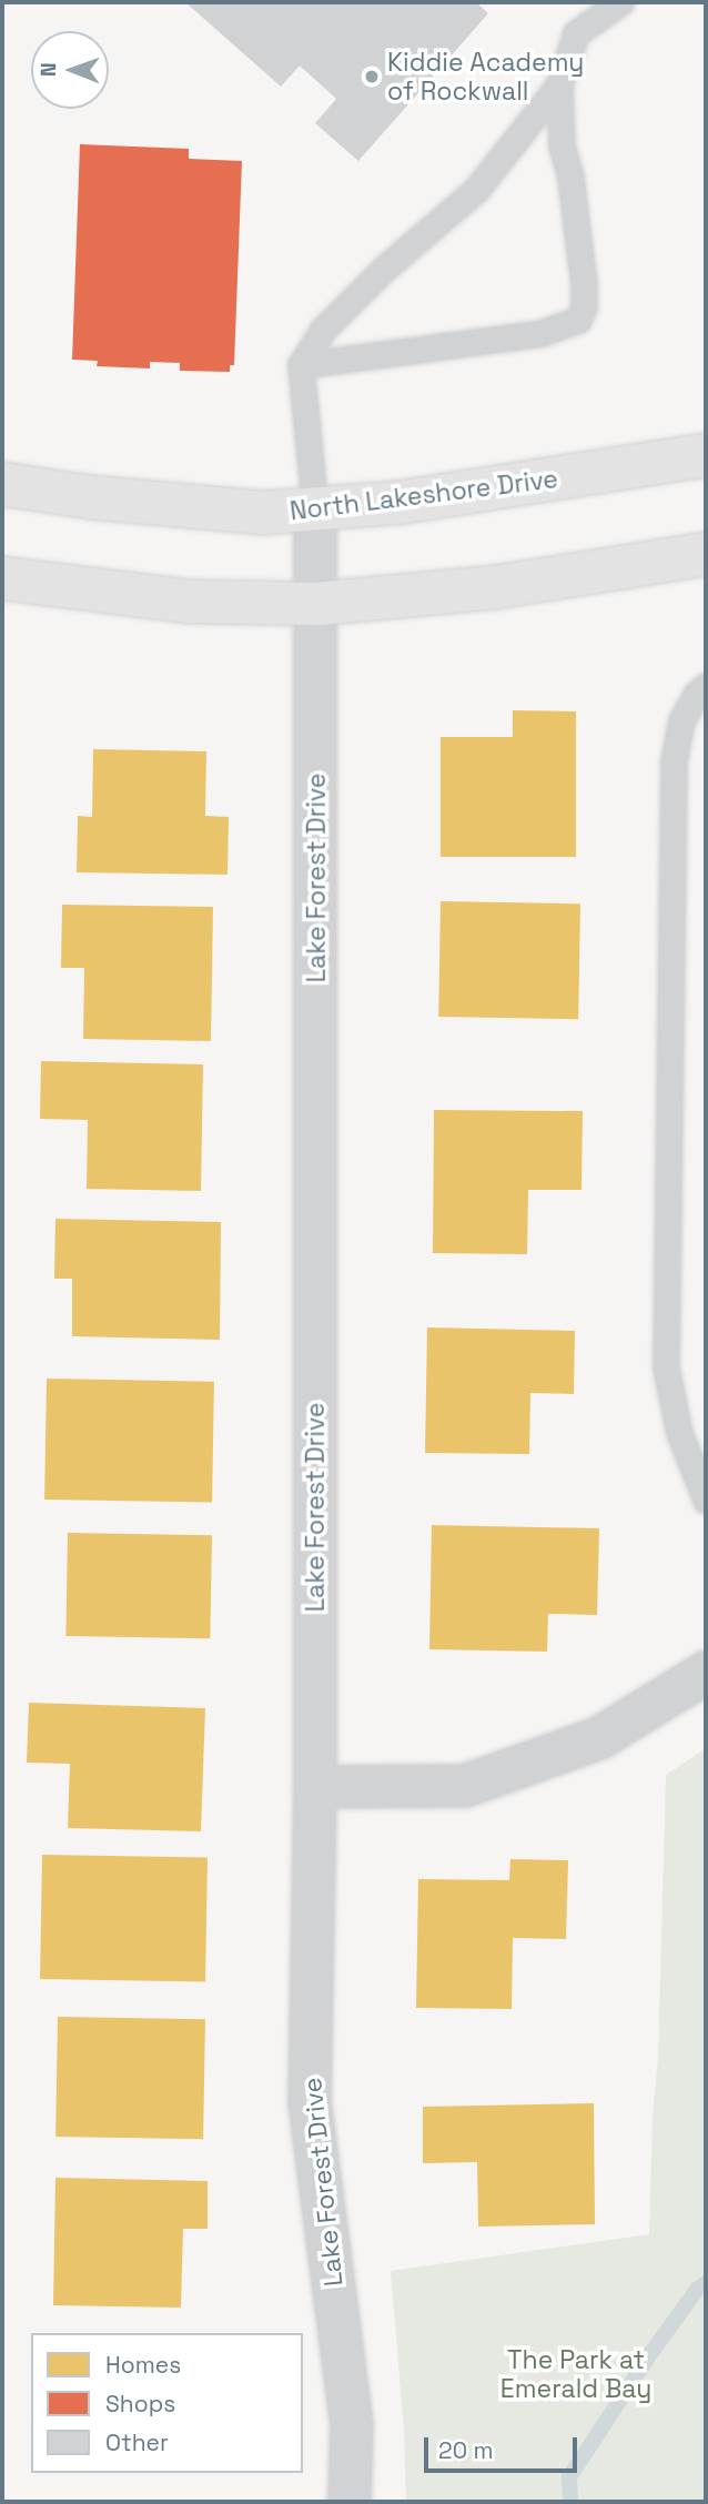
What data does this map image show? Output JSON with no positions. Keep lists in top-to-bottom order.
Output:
{
  "streets": {
    "main road": ["North Lakeshore Drive"],
    "street": ["Lake Forest Drive"]
  },
  "crossings": [
    ["North Lakeshore Drive", "Lake Forest Drive"]
  ],
  "parks": ["The Park at Emerald Bay"],
  "places": ["Kiddie Academy of Rockwall"],
  "legend": ["Homes", "Shops", "Other"],
  "scale_bar": "20 m",
  "north": "left"
}
